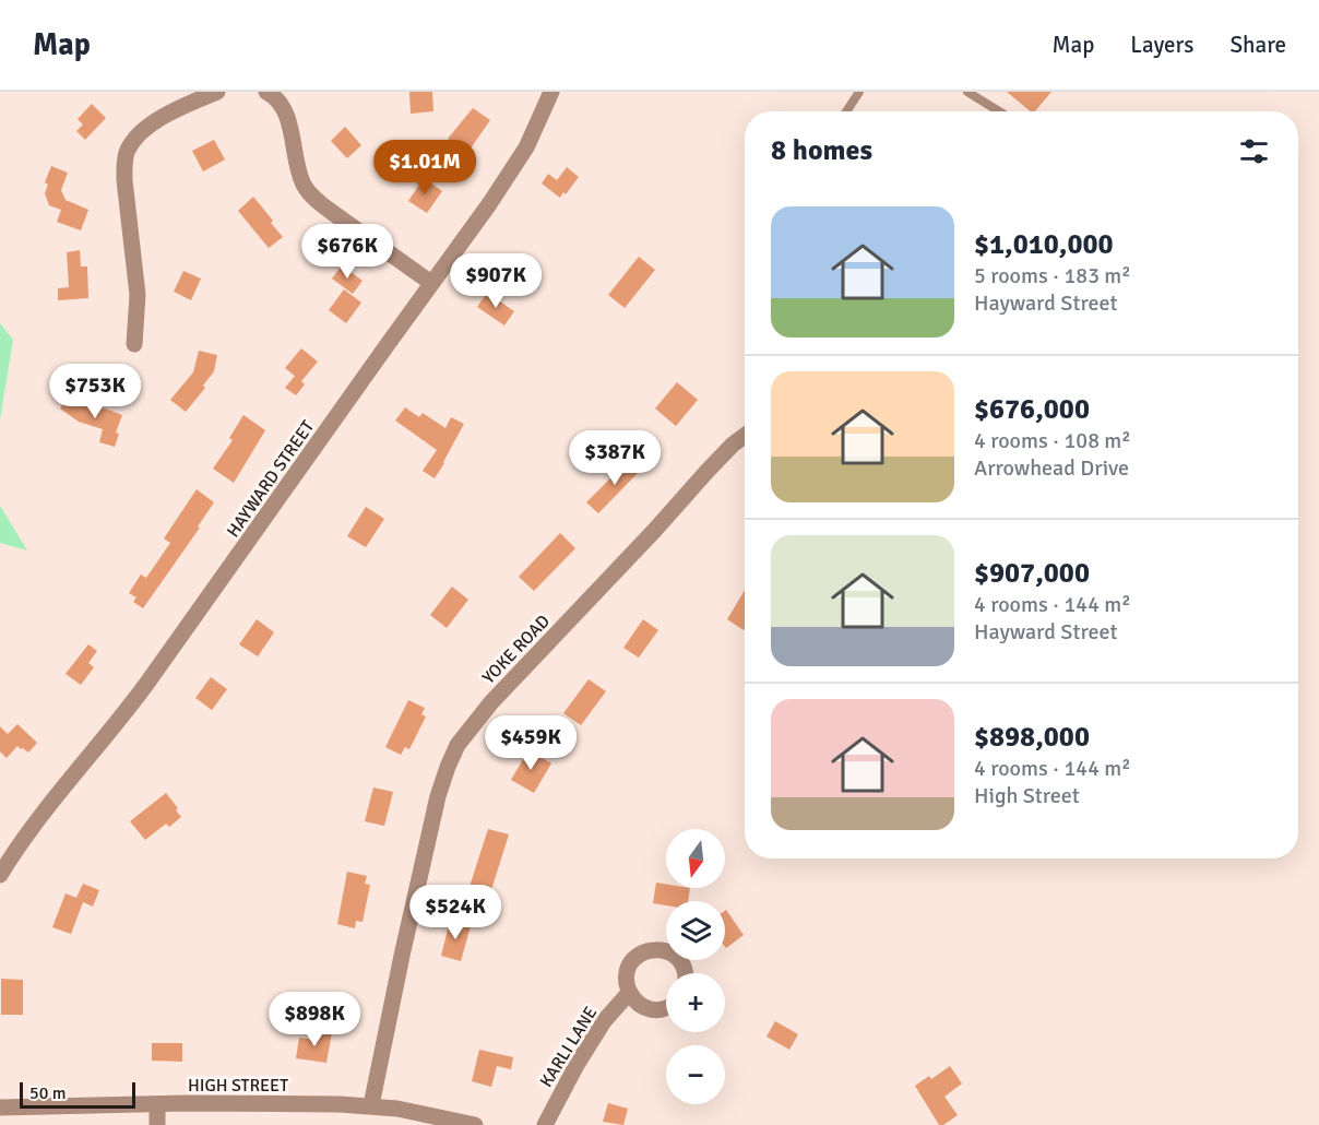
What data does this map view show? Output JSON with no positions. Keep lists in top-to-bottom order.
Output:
{
  "streets": {
    "street": [
      "HAYWARD STREET",
      "YOKE ROAD",
      "KARLI LANE",
      "HIGH STREET"
    ]
  },
  "crossings": [
    ["YOKE ROAD", "HIGH STREET"]
  ],
  "scale_bar": "50 m",
  "north": "bottom",
  "page": {
    "header": "Map",
    "nav": ["Map", "Layers", "Share"],
    "heading": "8 homes",
    "price": [
      "$1.01M",
      "$676K",
      "$907K",
      "$753K",
      "$387K",
      "$459K",
      "$524K",
      "$898K"
    ],
    "list": [
      {
        "name": "$1,010,000",
        "note": "5 rooms · 183 m² · Hayward Street"
      },
      {
        "name": "$676,000",
        "note": "4 rooms · 108 m² · Arrowhead Drive"
      },
      {
        "name": "$907,000",
        "note": "4 rooms · 144 m² · Hayward Street"
      },
      {
        "name": "$898,000",
        "note": "4 rooms · 144 m² · High Street"
      }
    ],
    "map_buttons": ["+", "−"],
    "scale": "50 m"
  }
}
